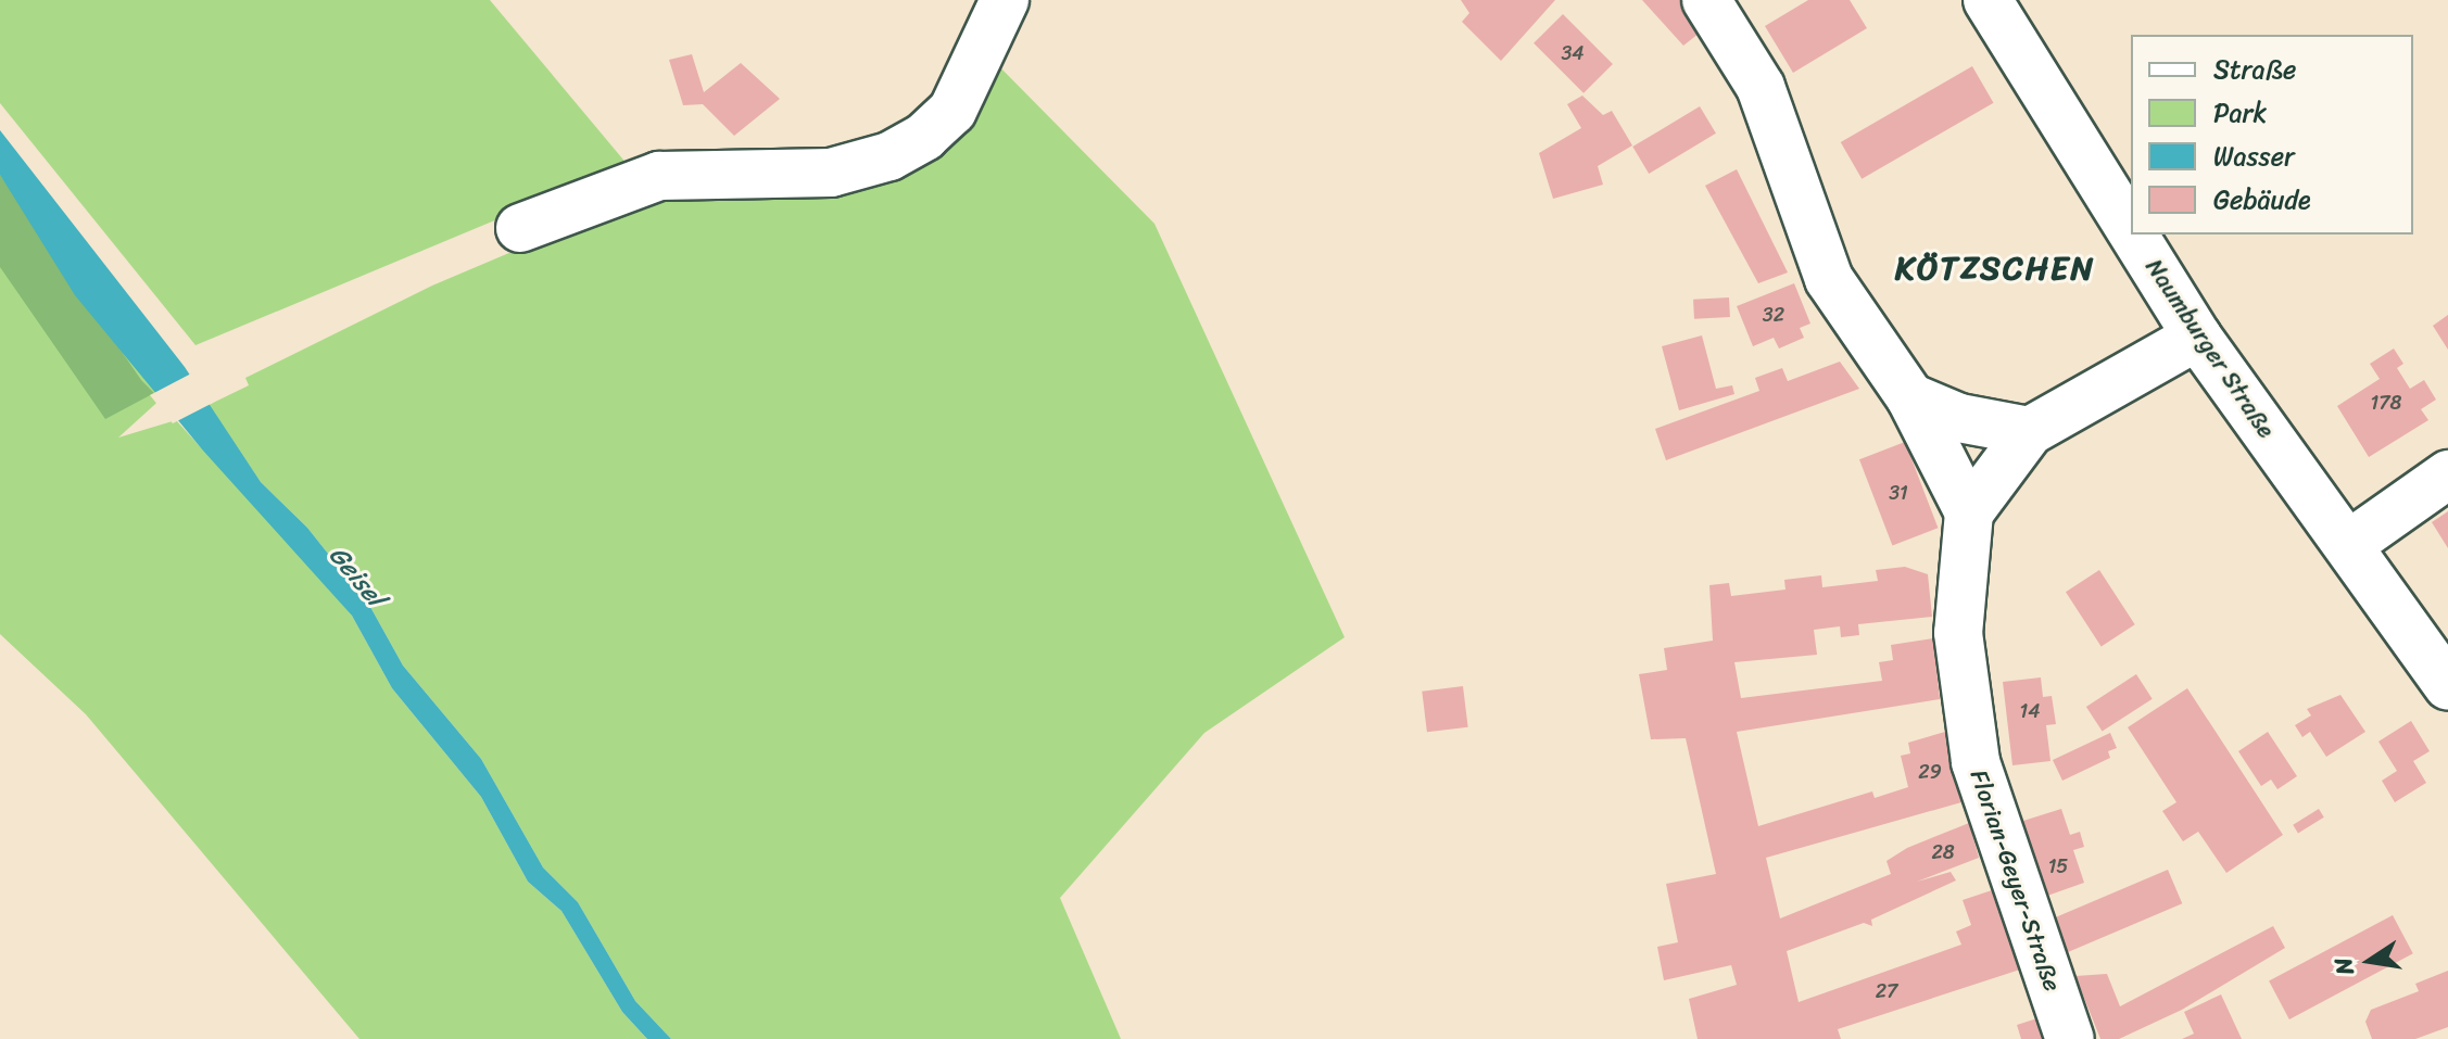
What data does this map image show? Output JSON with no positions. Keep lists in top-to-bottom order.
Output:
{
  "streets": {
    "street": ["Naumburger Straße", "Florian-Geyer-Straße"]
  },
  "districts": ["KÖTZSCHEN"],
  "water": ["Geisel"],
  "house_numbers": [
    "34",
    "32",
    "178",
    "31",
    "14",
    "29",
    "28",
    "15",
    "27"
  ],
  "legend": [
    "Straße",
    "Park",
    "Wasser",
    "Gebäude"
  ],
  "north": "left"
}
